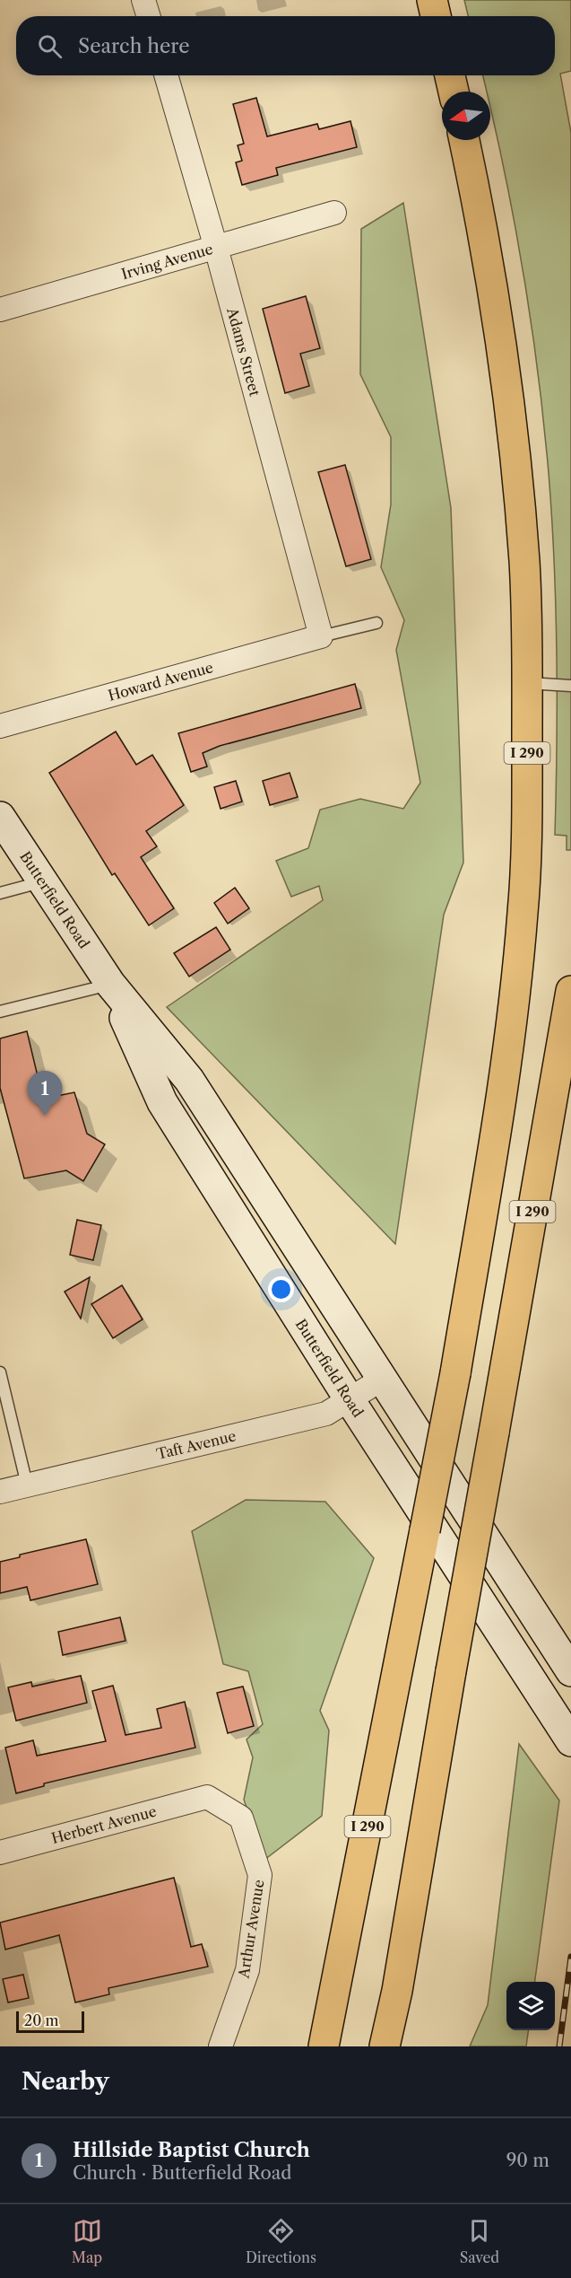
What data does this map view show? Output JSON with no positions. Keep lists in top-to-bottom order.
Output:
{
  "streets": {
    "highway": ["I 290"],
    "main road": ["Butterfield Road"],
    "street": [
      "Irving Avenue",
      "Adams Street",
      "Howard Avenue",
      "Taft Avenue",
      "Herbert Avenue",
      "Arthur Avenue"
    ]
  },
  "crossings": [
    ["Irving Avenue", "Adams Street"],
    ["Adams Street", "Howard Avenue"],
    ["Butterfield Road", "Taft Avenue"],
    ["Herbert Avenue", "Arthur Avenue"]
  ],
  "scale_bar": "20 m",
  "north": "left",
  "page": {
    "search": "Search here",
    "pins": "1",
    "scale": "20 m",
    "heading": "Nearby",
    "list": [
      {
        "mark": "1",
        "name": "Hillside Baptist Church",
        "note": "Church · Butterfield Road",
        "value": "90 m"
      }
    ],
    "nav": ["Map", "Directions", "Saved"]
  }
}
